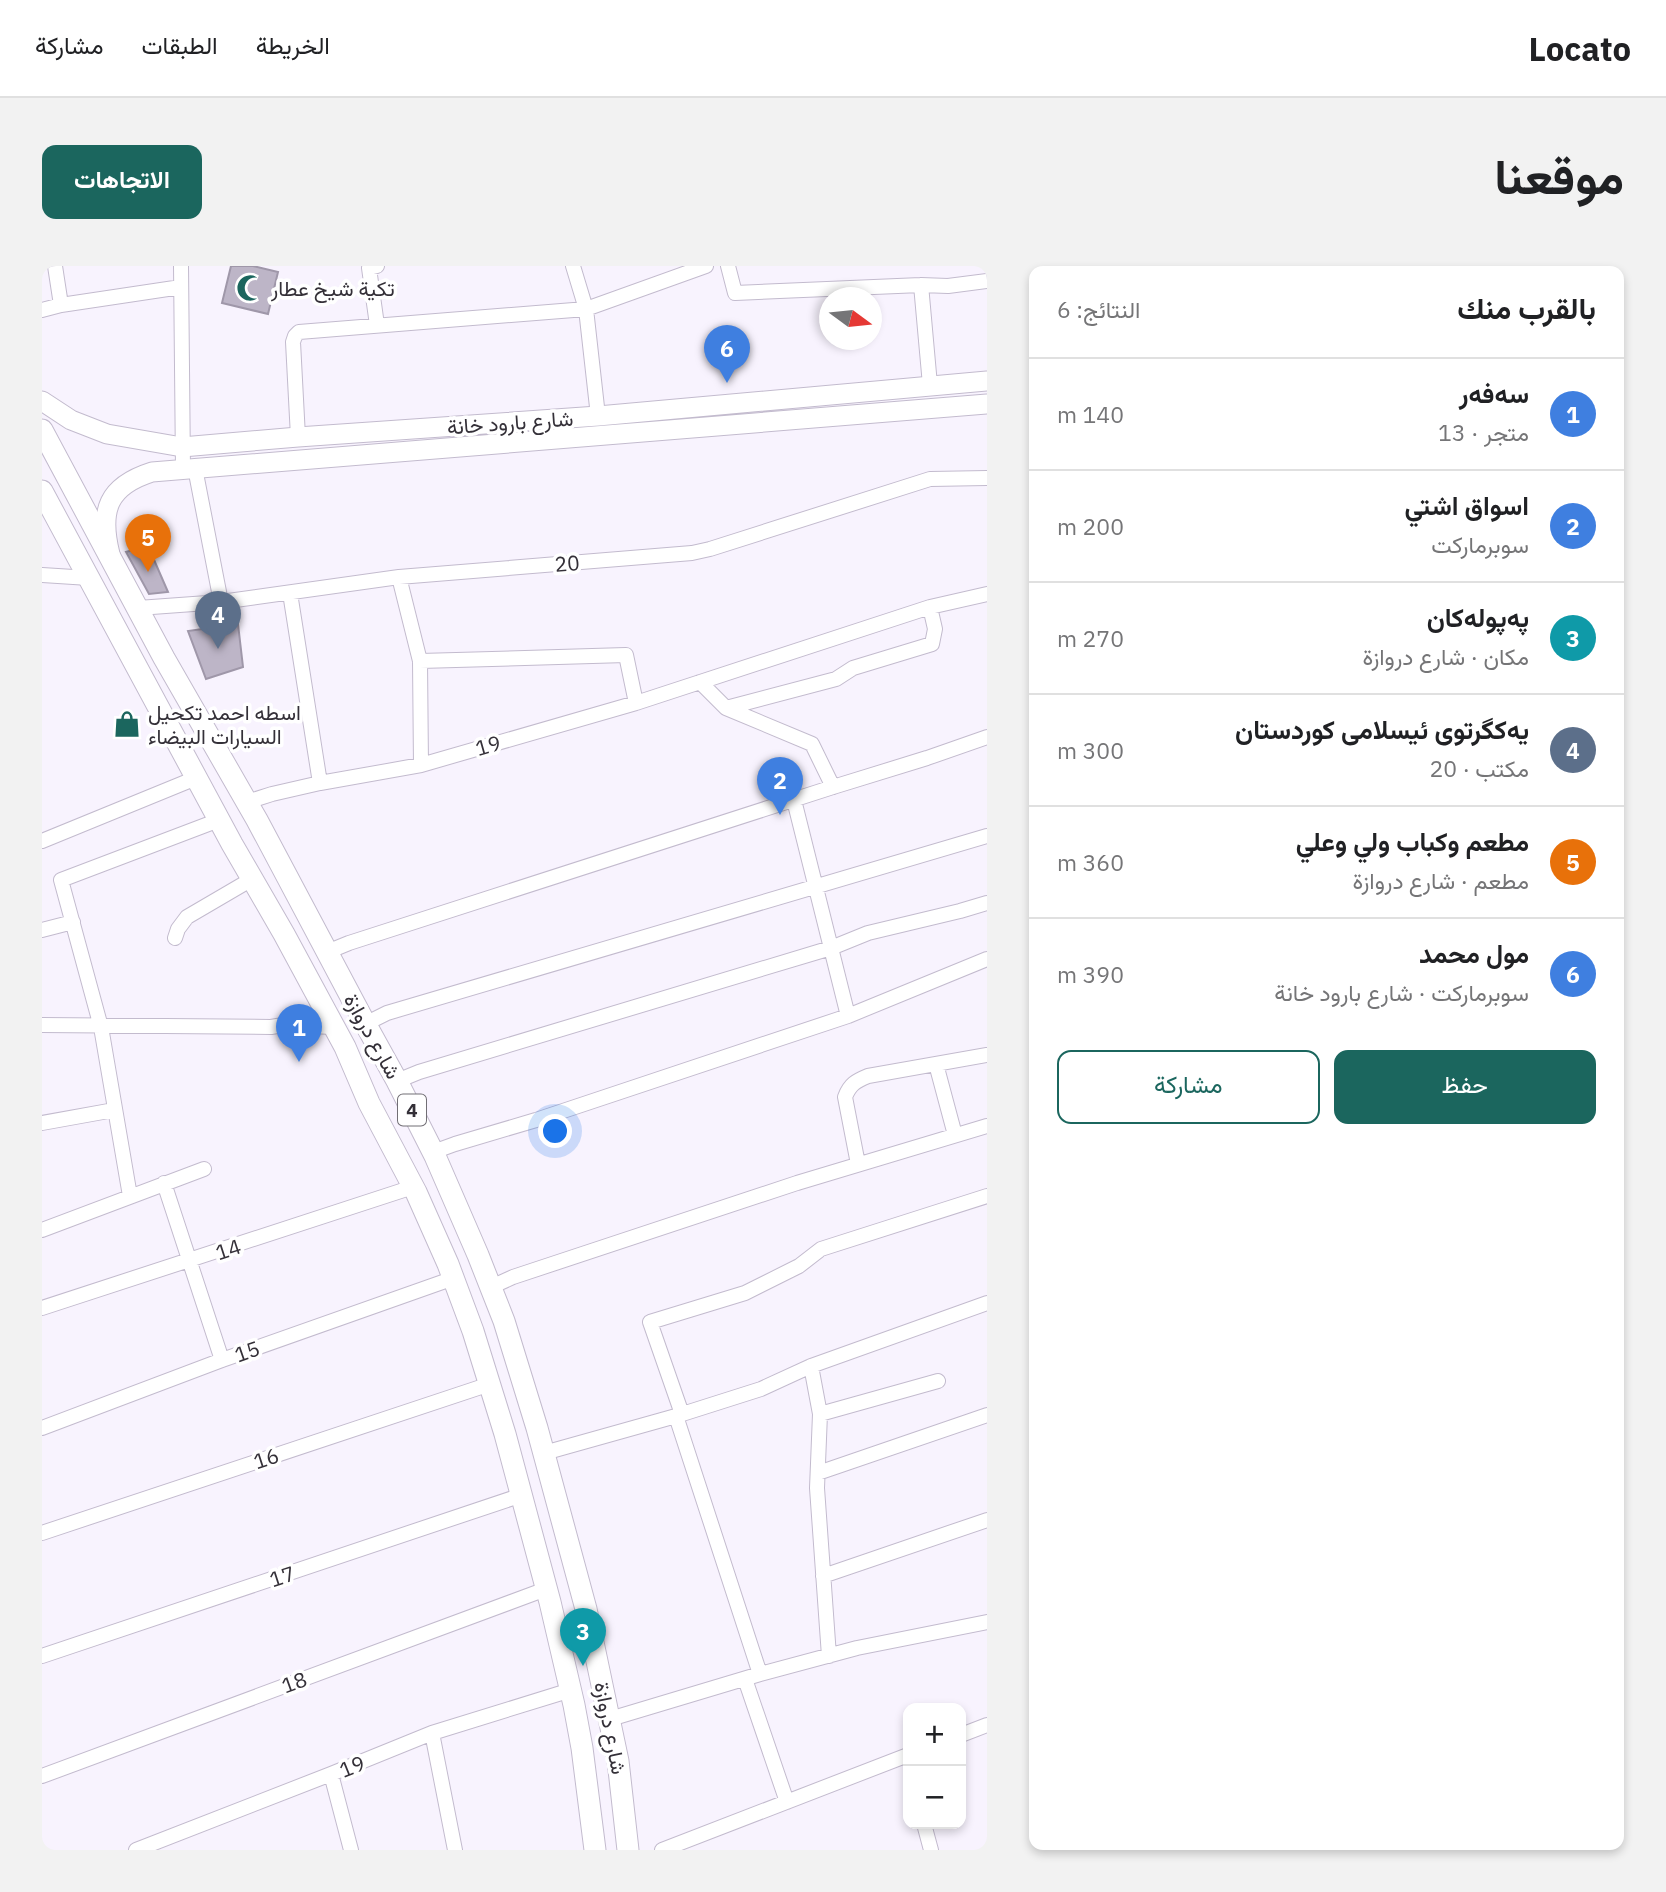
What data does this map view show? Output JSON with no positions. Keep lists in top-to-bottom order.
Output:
{
  "streets": {
    "main road": ["شارع بارود خانة", "شارع دروازة", "4"],
    "street": [
      "20",
      "19",
      "14",
      "15",
      "16",
      "17",
      "18"
    ]
  },
  "crossings": [
    ["شارع بارود خانة", "شارع دروازة"],
    ["20", "شارع دروازة"],
    ["19", "شارع دروازة"],
    ["شارع دروازة", "14"],
    ["شارع دروازة", "15"],
    ["شارع دروازة", "16"],
    ["شارع دروازة", "17"],
    ["شارع دروازة", "18"]
  ],
  "places": {
    "mosque": ["تكية شيخ عطار"],
    "shop": ["اسطه احمد تكحيل السيارات البيضاء"]
  },
  "north": "right",
  "page": {
    "header": "Locato",
    "nav": ["الخريطة", "الطبقات", "مشاركة"],
    "title": "موقعنا",
    "buttons": [
      "الاتجاهات",
      ["حفظ", "مشاركة"]
    ],
    "heading": ["بالقرب منك", "النتائج: 6"],
    "pins": [
      "6",
      "5",
      "4",
      "2",
      "1",
      "3"
    ],
    "list": [
      {
        "mark": "1",
        "name": "سەفەر",
        "note": "متجر · 13",
        "value": "140 m"
      },
      {
        "mark": "2",
        "name": "اسواق اشتي",
        "note": "سوبرماركت",
        "value": "200 m"
      },
      {
        "mark": "3",
        "name": "پەپولەکان",
        "note": "مكان · شارع دروازة",
        "value": "270 m"
      },
      {
        "mark": "4",
        "name": "یەکگرتوی ئیسلامی کوردستان",
        "note": "مكتب · 20",
        "value": "300 m"
      },
      {
        "mark": "5",
        "name": "مطعم وكباب ولي وعلي",
        "note": "مطعم · شارع دروازة",
        "value": "360 m"
      },
      {
        "mark": "6",
        "name": "مول محمد",
        "note": "سوبرماركت · شارع بارود خانة",
        "value": "390 m"
      }
    ],
    "map_buttons": ["+", "−"]
  }
}
